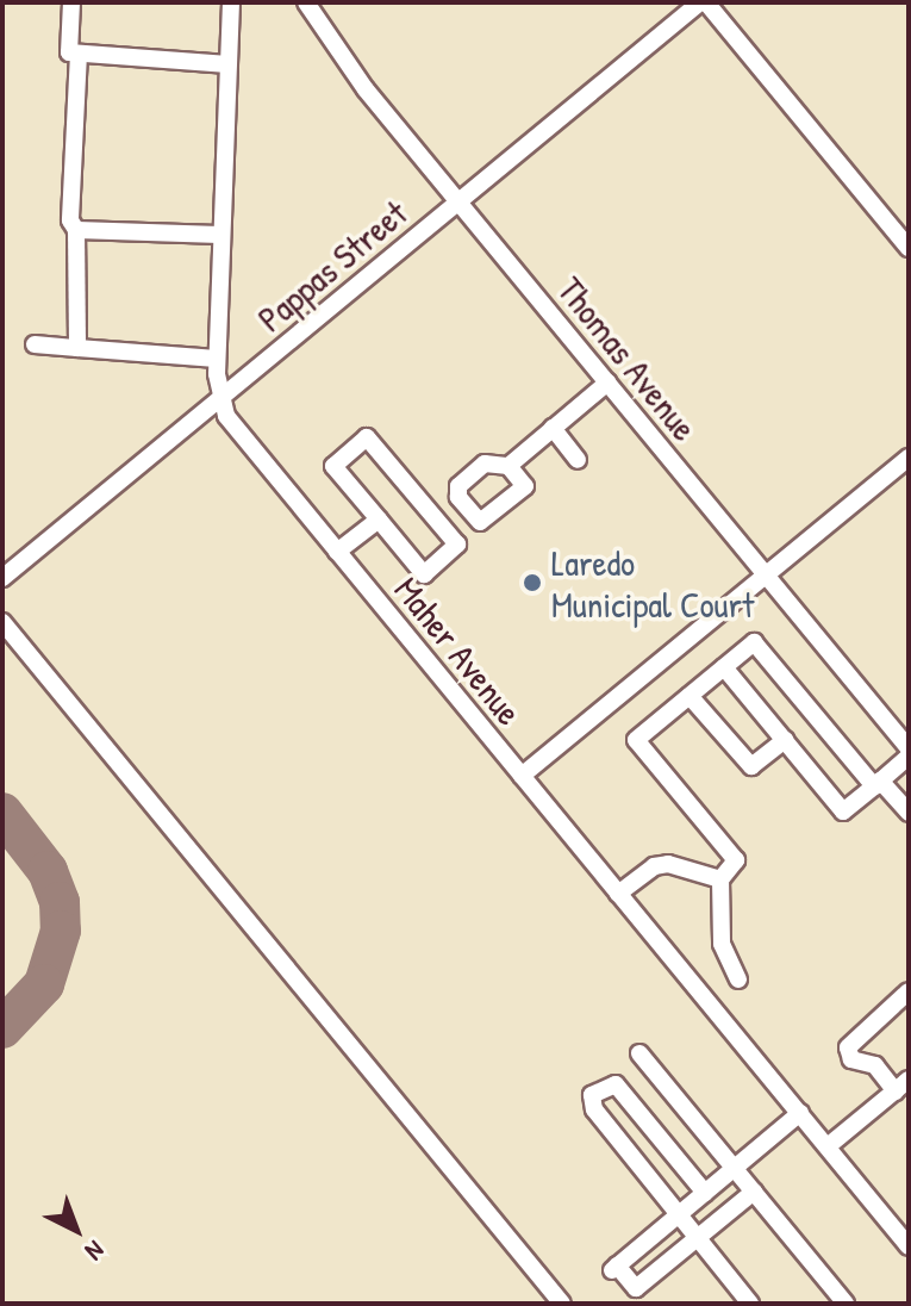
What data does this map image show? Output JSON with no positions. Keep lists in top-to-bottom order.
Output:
{
  "streets": {
    "street": ["Pappas Street", "Thomas Avenue", "Maher Avenue"]
  },
  "crossings": [
    ["Pappas Street", "Thomas Avenue"],
    ["Pappas Street", "Maher Avenue"]
  ],
  "places": ["Laredo Municipal Court"],
  "north": "bottom right"
}
